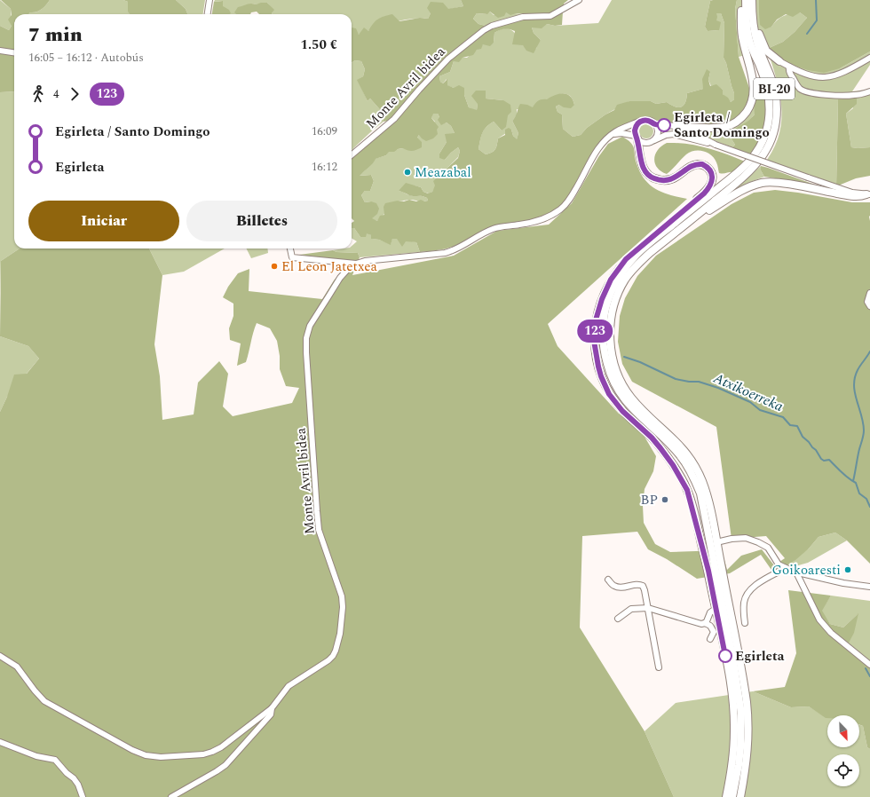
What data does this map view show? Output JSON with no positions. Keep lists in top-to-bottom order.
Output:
{
  "streets": {
    "main road": ["BI-20"],
    "street": ["Monte Avril bidea"]
  },
  "water": ["Atxikoerreka"],
  "places": [
    "Egirleta / Santo Domingo",
    "Meazabal",
    "El Leon Jatetxea",
    "BP",
    "Goikoaresti",
    "Egirleta"
  ],
  "lines": ["bus line 123"],
  "north": "bottom right",
  "page": {
    "on_map": "123",
    "heading": ["7 min", "16:05 – 16:12 · Autobús", "1.50 €"],
    "legs": ["4", "123"],
    "list": [
      {
        "name": "Egirleta / Santo Domingo",
        "value": "16:09"
      },
      {
        "name": "Egirleta",
        "value": "16:12"
      }
    ],
    "buttons": ["Iniciar", "Billetes"]
  }
}
